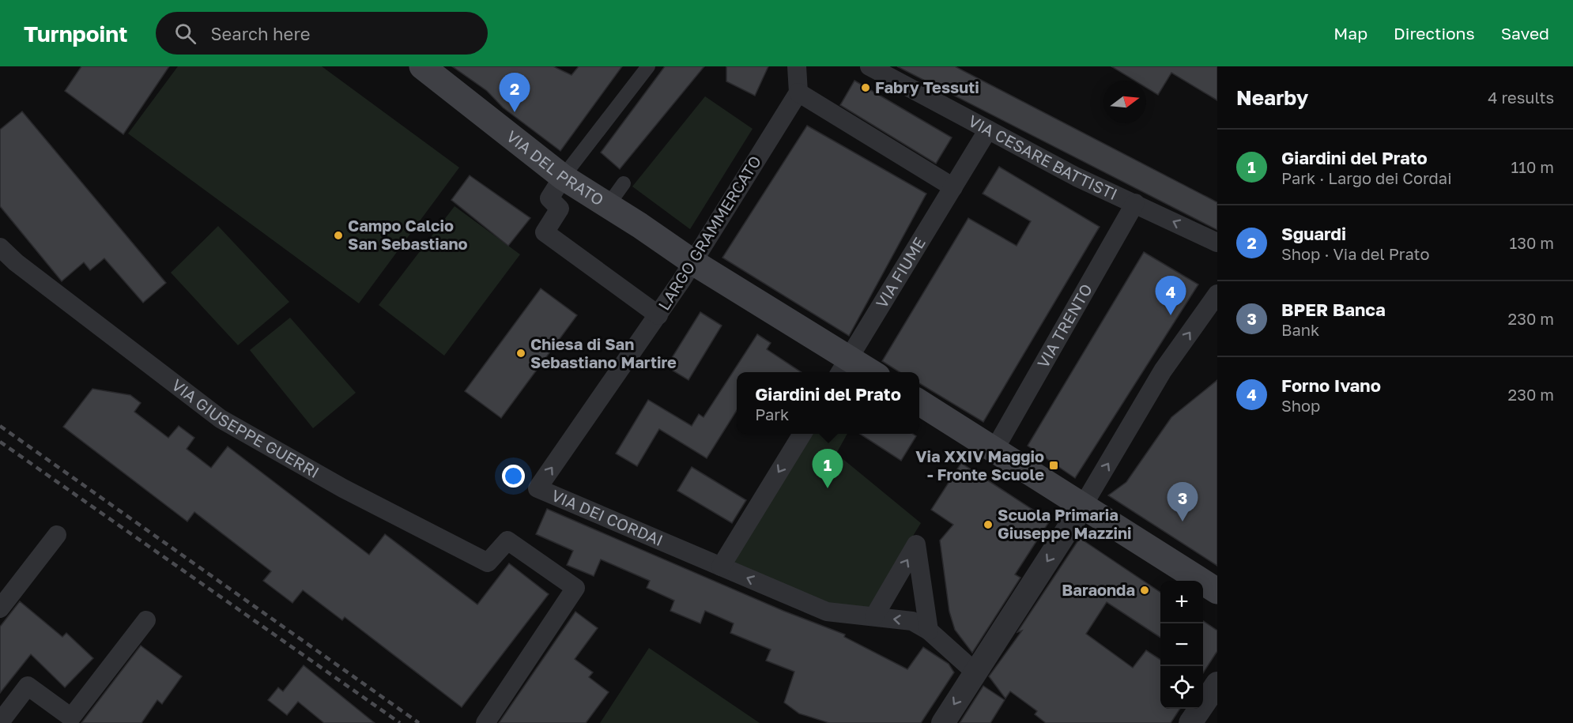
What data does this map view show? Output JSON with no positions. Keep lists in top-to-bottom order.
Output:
{
  "streets": {
    "main road": ["VIA DEL PRATO"],
    "street": [
      "VIA CESARE BATTISTI",
      "LARGO GRAMMERCATO",
      "VIA FIUME",
      "VIA TRENTO",
      "VIA GIUSEPPE GUERRI",
      "VIA DEI CORDAI"
    ]
  },
  "crossings": [
    ["VIA CESARE BATTISTI", "VIA FIUME"],
    ["VIA CESARE BATTISTI", "VIA TRENTO"],
    ["VIA DEL PRATO", "LARGO GRAMMERCATO"],
    ["VIA DEL PRATO", "VIA FIUME"],
    ["LARGO GRAMMERCATO", "VIA DEI CORDAI"]
  ],
  "places": {
    "other": [
      "Fabry Tessuti",
      "Campo Calcio San Sebastiano",
      "Chiesa di San Sebastiano Martire",
      "Scuola Primaria Giuseppe Mazzini",
      "Baraonda"
    ],
    "transit": ["Via XXIV Maggio - Fronte Scuole"]
  },
  "north": "right",
  "page": {
    "header": "Turnpoint",
    "search": "Search here",
    "nav": ["Map", "Directions", "Saved"],
    "heading": ["Nearby", "4 results"],
    "pins": [
      "2",
      "4",
      "1",
      "3"
    ],
    "list": [
      {
        "mark": "1",
        "name": "Giardini del Prato",
        "note": "Park · Largo dei Cordai",
        "value": "110 m"
      },
      {
        "mark": "2",
        "name": "Sguardi",
        "note": "Shop · Via del Prato",
        "value": "130 m"
      },
      {
        "mark": "3",
        "name": "BPER Banca",
        "note": "Bank",
        "value": "230 m"
      },
      {
        "mark": "4",
        "name": "Forno Ivano",
        "note": "Shop",
        "value": "230 m"
      }
    ],
    "popup": ["Giardini del Prato", "Park"],
    "map_buttons": ["+", "−"]
  }
}
